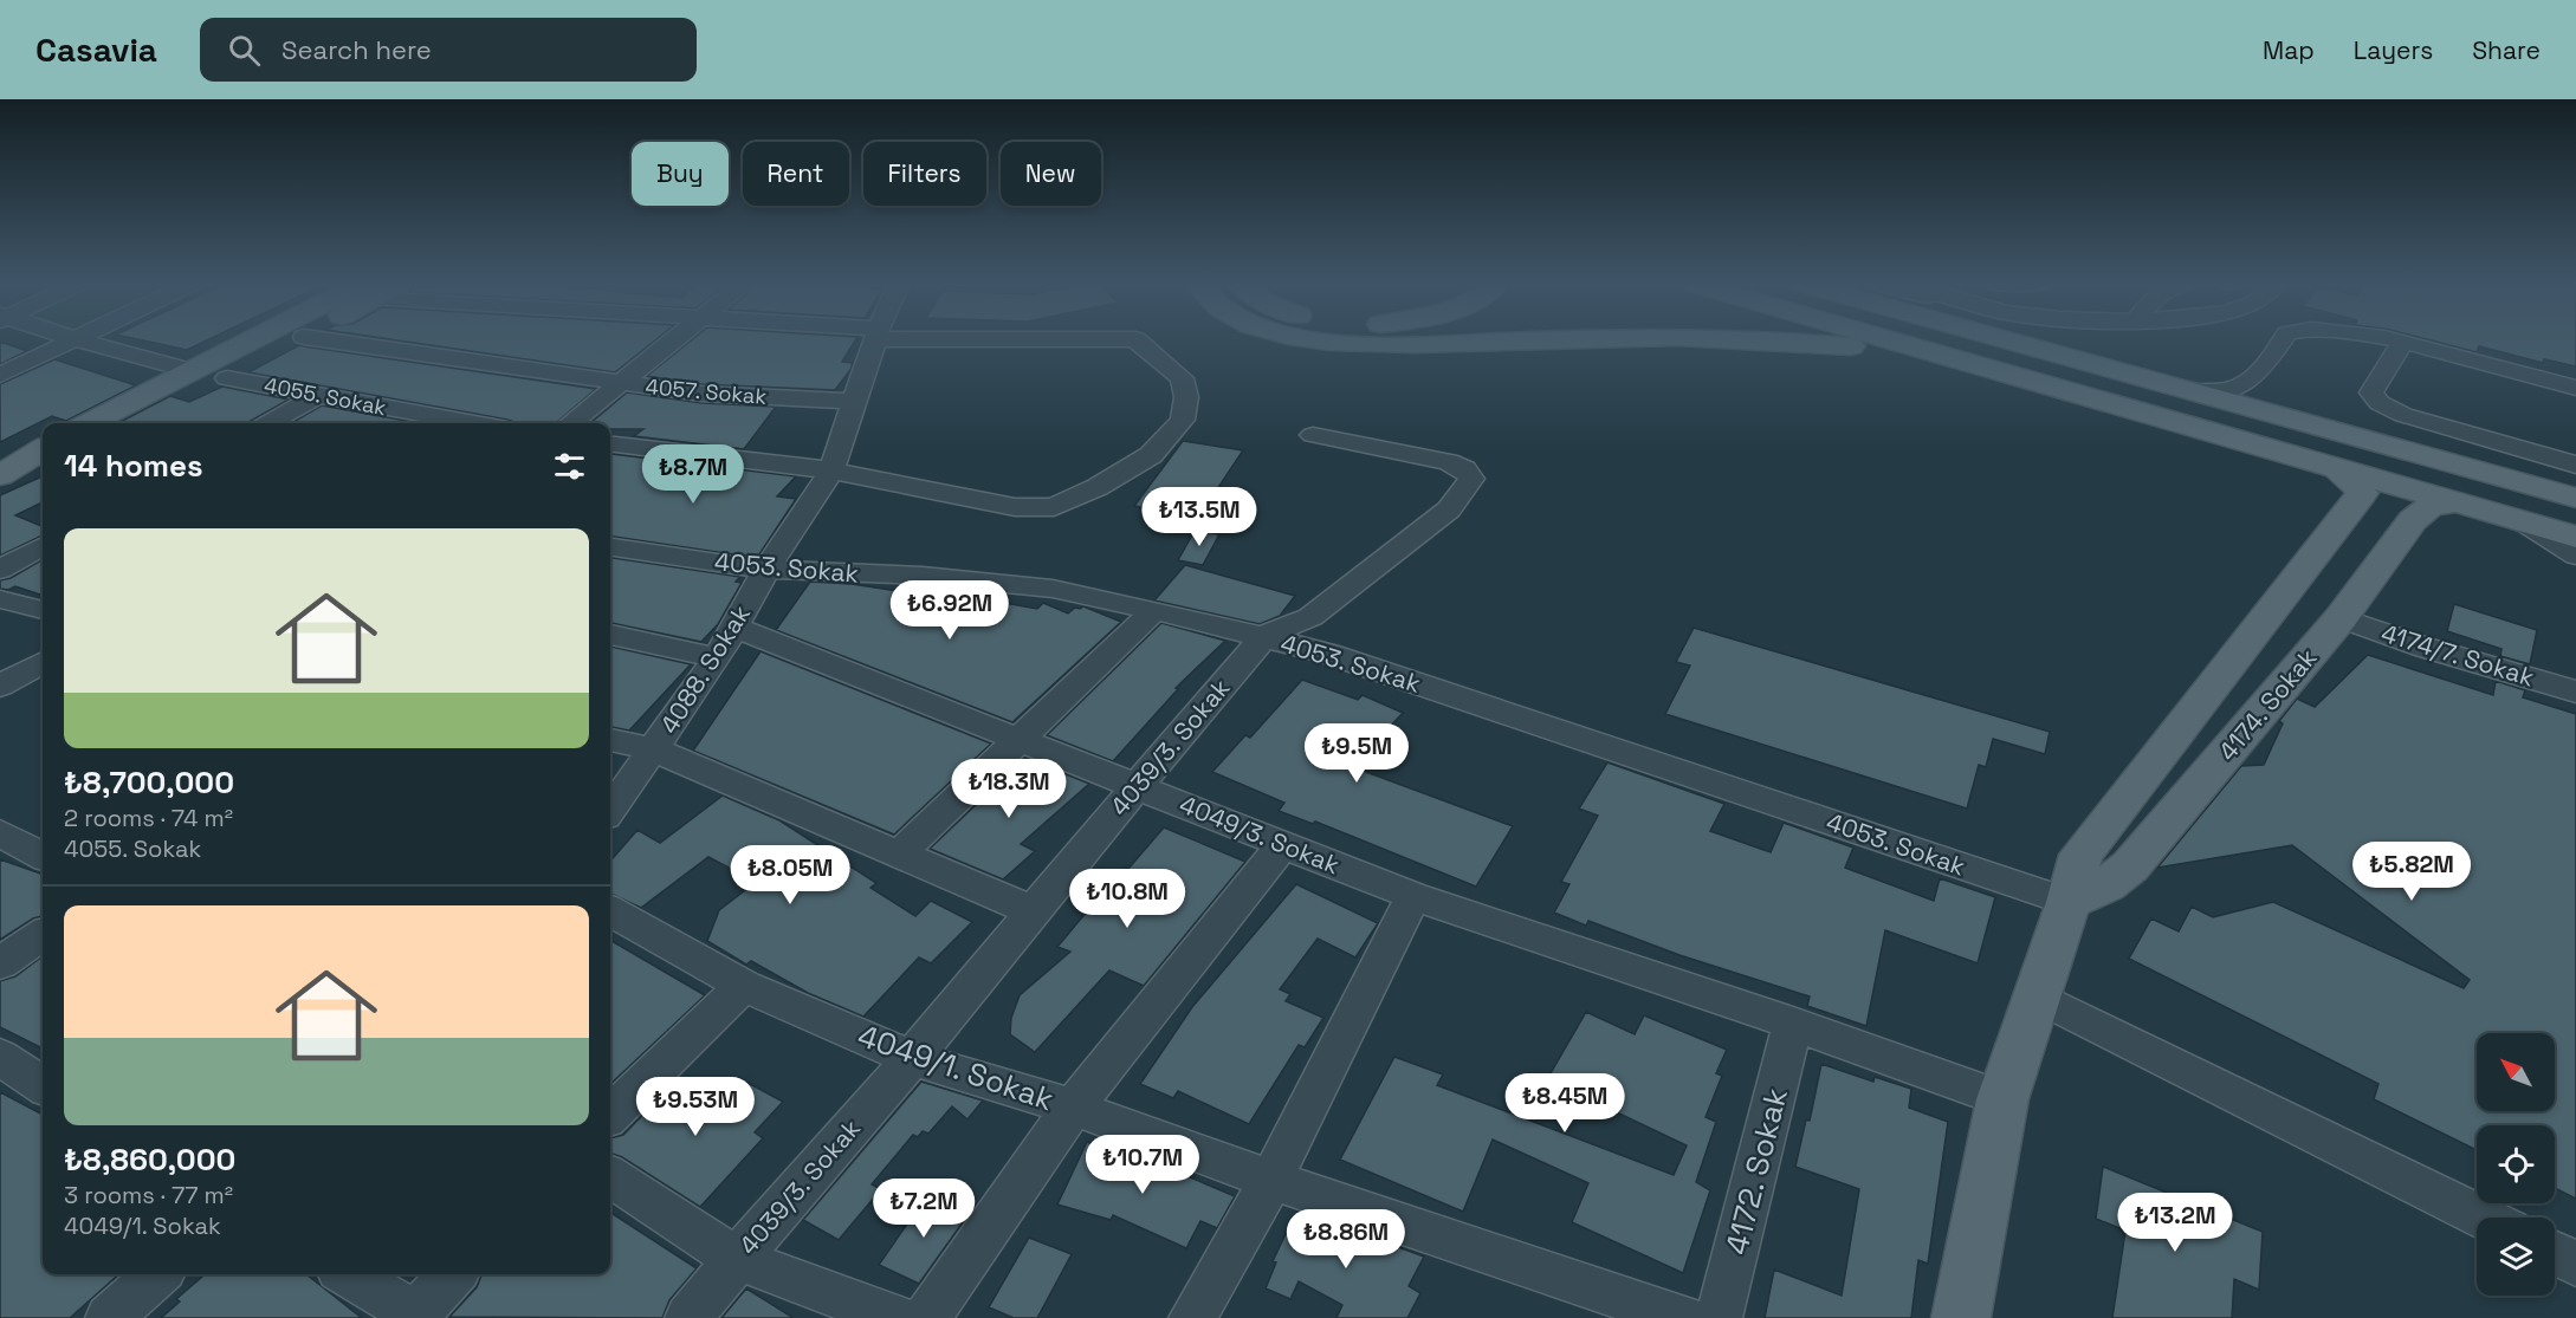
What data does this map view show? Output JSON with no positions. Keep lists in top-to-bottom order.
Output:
{
  "streets": {
    "main road": ["4174. Sokak"],
    "street": [
      "4057. Sokak",
      "4055. Sokak",
      "4053. Sokak",
      "4174/7. Sokak",
      "4088. Sokak",
      "4039/3. Sokak",
      "4049/3. Sokak",
      "4049/1. Sokak",
      "4172. Sokak"
    ]
  },
  "crossings": [
    ["4057. Sokak", "4088. Sokak"],
    ["4053. Sokak", "4088. Sokak"],
    ["4053. Sokak", "4174. Sokak"],
    ["4053. Sokak", "4039/3. Sokak"],
    ["4174/7. Sokak", "4174. Sokak"],
    ["4088. Sokak", "4049/3. Sokak"],
    ["4039/3. Sokak", "4049/3. Sokak"],
    ["4039/3. Sokak", "4049/1. Sokak"],
    ["4049/3. Sokak", "4172. Sokak"]
  ],
  "north": "top left",
  "page": {
    "header": "Casavia",
    "search": "Search here",
    "nav": ["Map", "Layers", "Share"],
    "chip": [
      "Buy",
      "Rent",
      "Filters",
      "New"
    ],
    "heading": "14 homes",
    "price": [
      "₺8.7M",
      "₺13.5M",
      "₺6.92M",
      "₺9.5M",
      "₺18.3M",
      "₺5.82M",
      "₺8.05M",
      "₺10.8M",
      "₺8.45M",
      "₺9.53M",
      "₺10.7M",
      "₺7.2M",
      "₺13.2M",
      "₺8.86M"
    ],
    "list": [
      {
        "name": "₺8,700,000",
        "note": "2 rooms · 74 m² · 4055. Sokak"
      },
      {
        "name": "₺8,860,000",
        "note": "3 rooms · 77 m² · 4049/1. Sokak"
      }
    ]
  }
}
